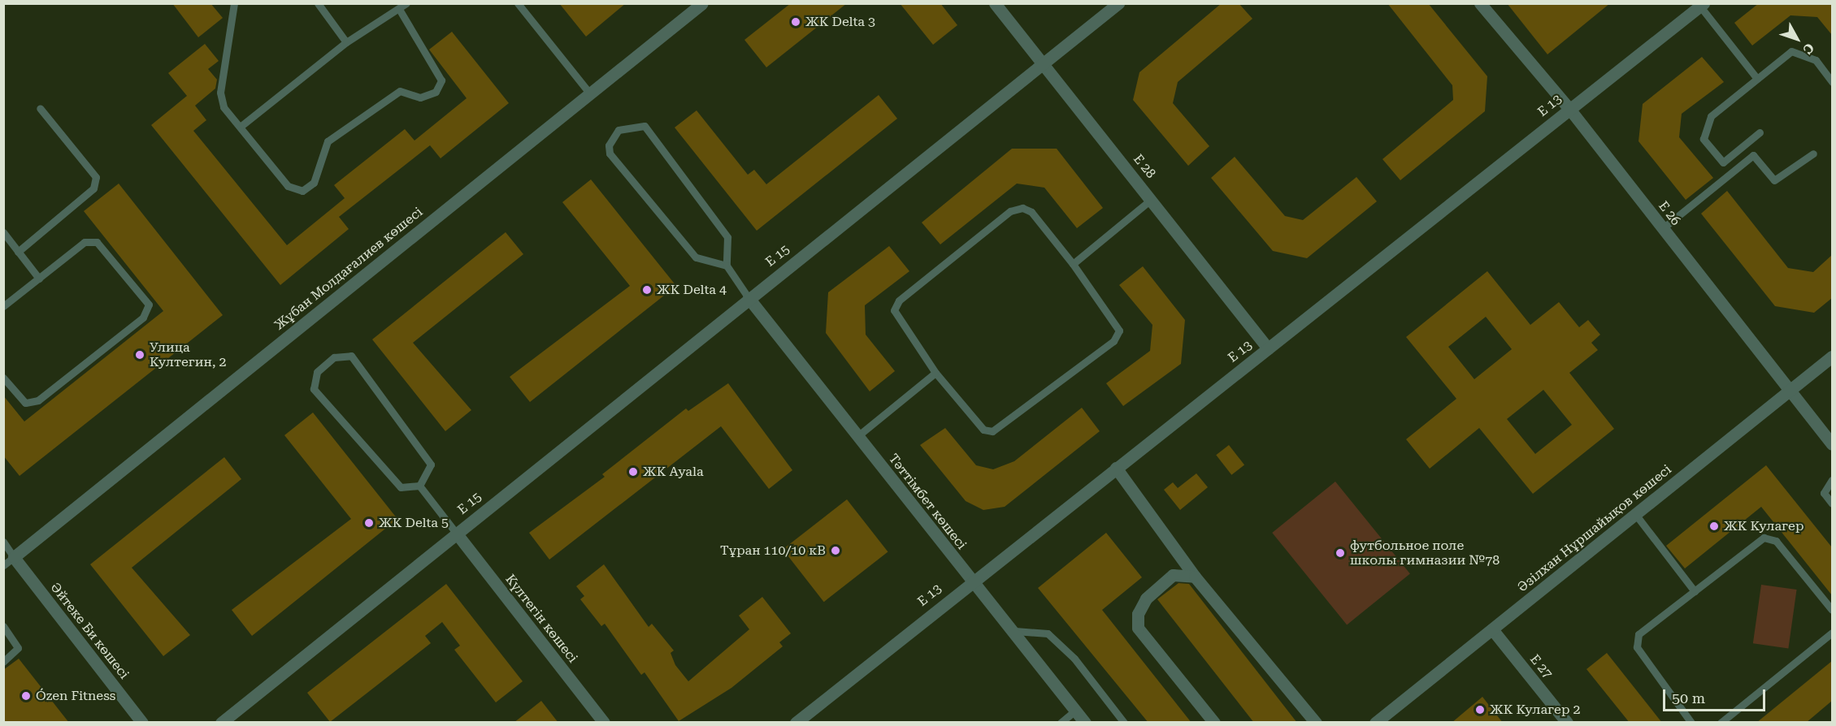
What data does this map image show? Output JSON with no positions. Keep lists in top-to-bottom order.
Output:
{
  "streets": {
    "street": [
      "E 13",
      "E 28",
      "E 26",
      "E 15",
      "Жұбан Молдағалиев көшесі",
      "Тәттімбет көшесі",
      "Әзілхан Нұршайықов көшесі",
      "Күлтегін көшесі",
      "Әйтеке Би көшесі",
      "E 27"
    ]
  },
  "crossings": [
    ["E 13", "E 28"],
    ["E 13", "E 26"],
    ["E 13", "Тәттімбет көшесі"],
    ["E 28", "E 15"],
    ["E 26", "Әзілхан Нұршайықов көшесі"],
    ["E 15", "Тәттімбет көшесі"],
    ["E 15", "Күлтегін көшесі"],
    ["Жұбан Молдағалиев көшесі", "Әйтеке Би көшесі"],
    ["Әзілхан Нұршайықов көшесі", "E 27"]
  ],
  "places": [
    "ЖК Delta 3",
    "ЖК Delta 4",
    "Улица Култегин, 2",
    "ЖК Ayala",
    "ЖК Delta 5",
    "ЖК Кулагер",
    "Тұран 110/10 кВ",
    "футбольное поле школы гимназии №78",
    "Ózen Fitness",
    "ЖК Кулагер 2"
  ],
  "scale_bar": "50 m",
  "north": "bottom right"
}
